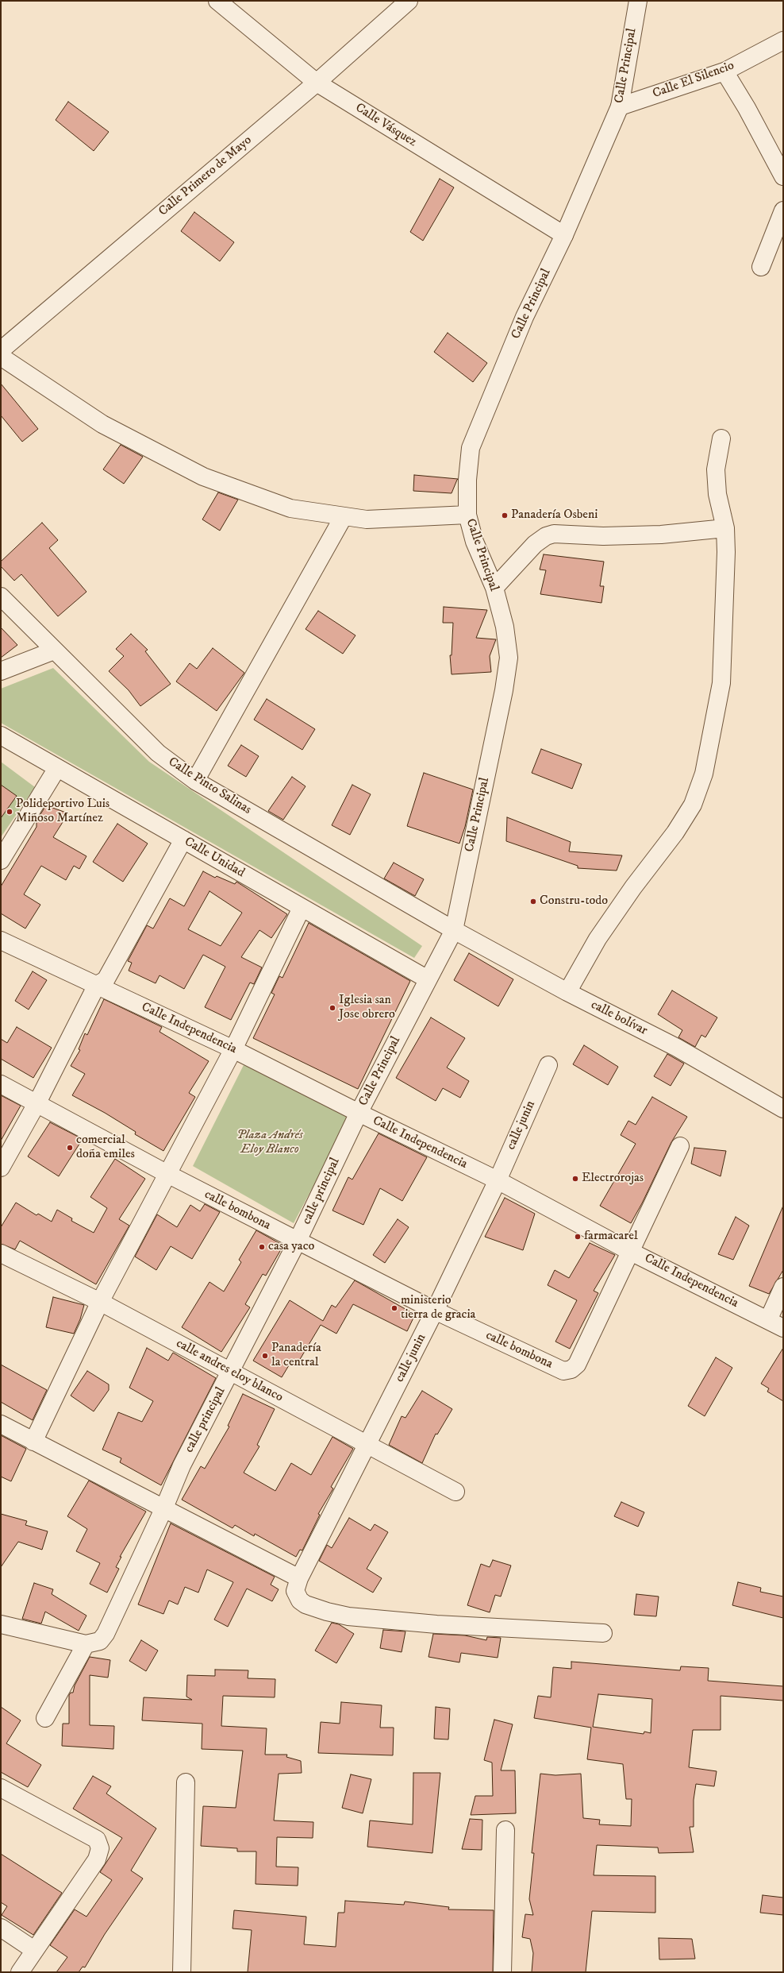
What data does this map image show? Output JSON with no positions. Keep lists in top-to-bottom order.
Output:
{
  "streets": {
    "street": [
      "Calle Principal",
      "Calle El Silencio",
      "Calle Vásquez",
      "Calle Primero de Mayo",
      "Calle Pinto Salinas",
      "Calle Unidad",
      "calle bolívar",
      "Calle Independencia",
      "calle junin",
      "calle principal",
      "calle bombona",
      "calle andres eloy blanco"
    ]
  },
  "crossings": [
    ["Calle Principal", "Calle El Silencio"],
    ["Calle Principal", "Calle Vásquez"],
    ["Calle Principal", "Calle Pinto Salinas"],
    ["Calle Principal", "Calle Unidad"],
    ["Calle Principal", "calle bolívar"],
    ["Calle Principal", "Calle Independencia"],
    ["Calle Principal", "calle principal"],
    ["Calle Vásquez", "Calle Primero de Mayo"],
    ["Calle Pinto Salinas", "calle bolívar"],
    ["Calle Independencia", "calle junin"],
    ["Calle Independencia", "calle principal"],
    ["Calle Independencia", "calle bombona"],
    ["calle junin", "calle bombona"],
    ["calle junin", "calle andres eloy blanco"],
    ["calle principal", "calle bombona"],
    ["calle principal", "calle andres eloy blanco"]
  ],
  "parks": ["Plaza Andrés Eloy Blanco"],
  "places": [
    "Panadería Osbeni",
    "Polideportivo Luis Miñoso Martínez",
    "Constru-todo",
    "Iglesia san Jose obrero",
    "comercial doña emiles",
    "Electrorojas",
    "farmacarel",
    "casa yaco",
    "ministerio tierra de gracia",
    "Panadería la central"
  ]
}
